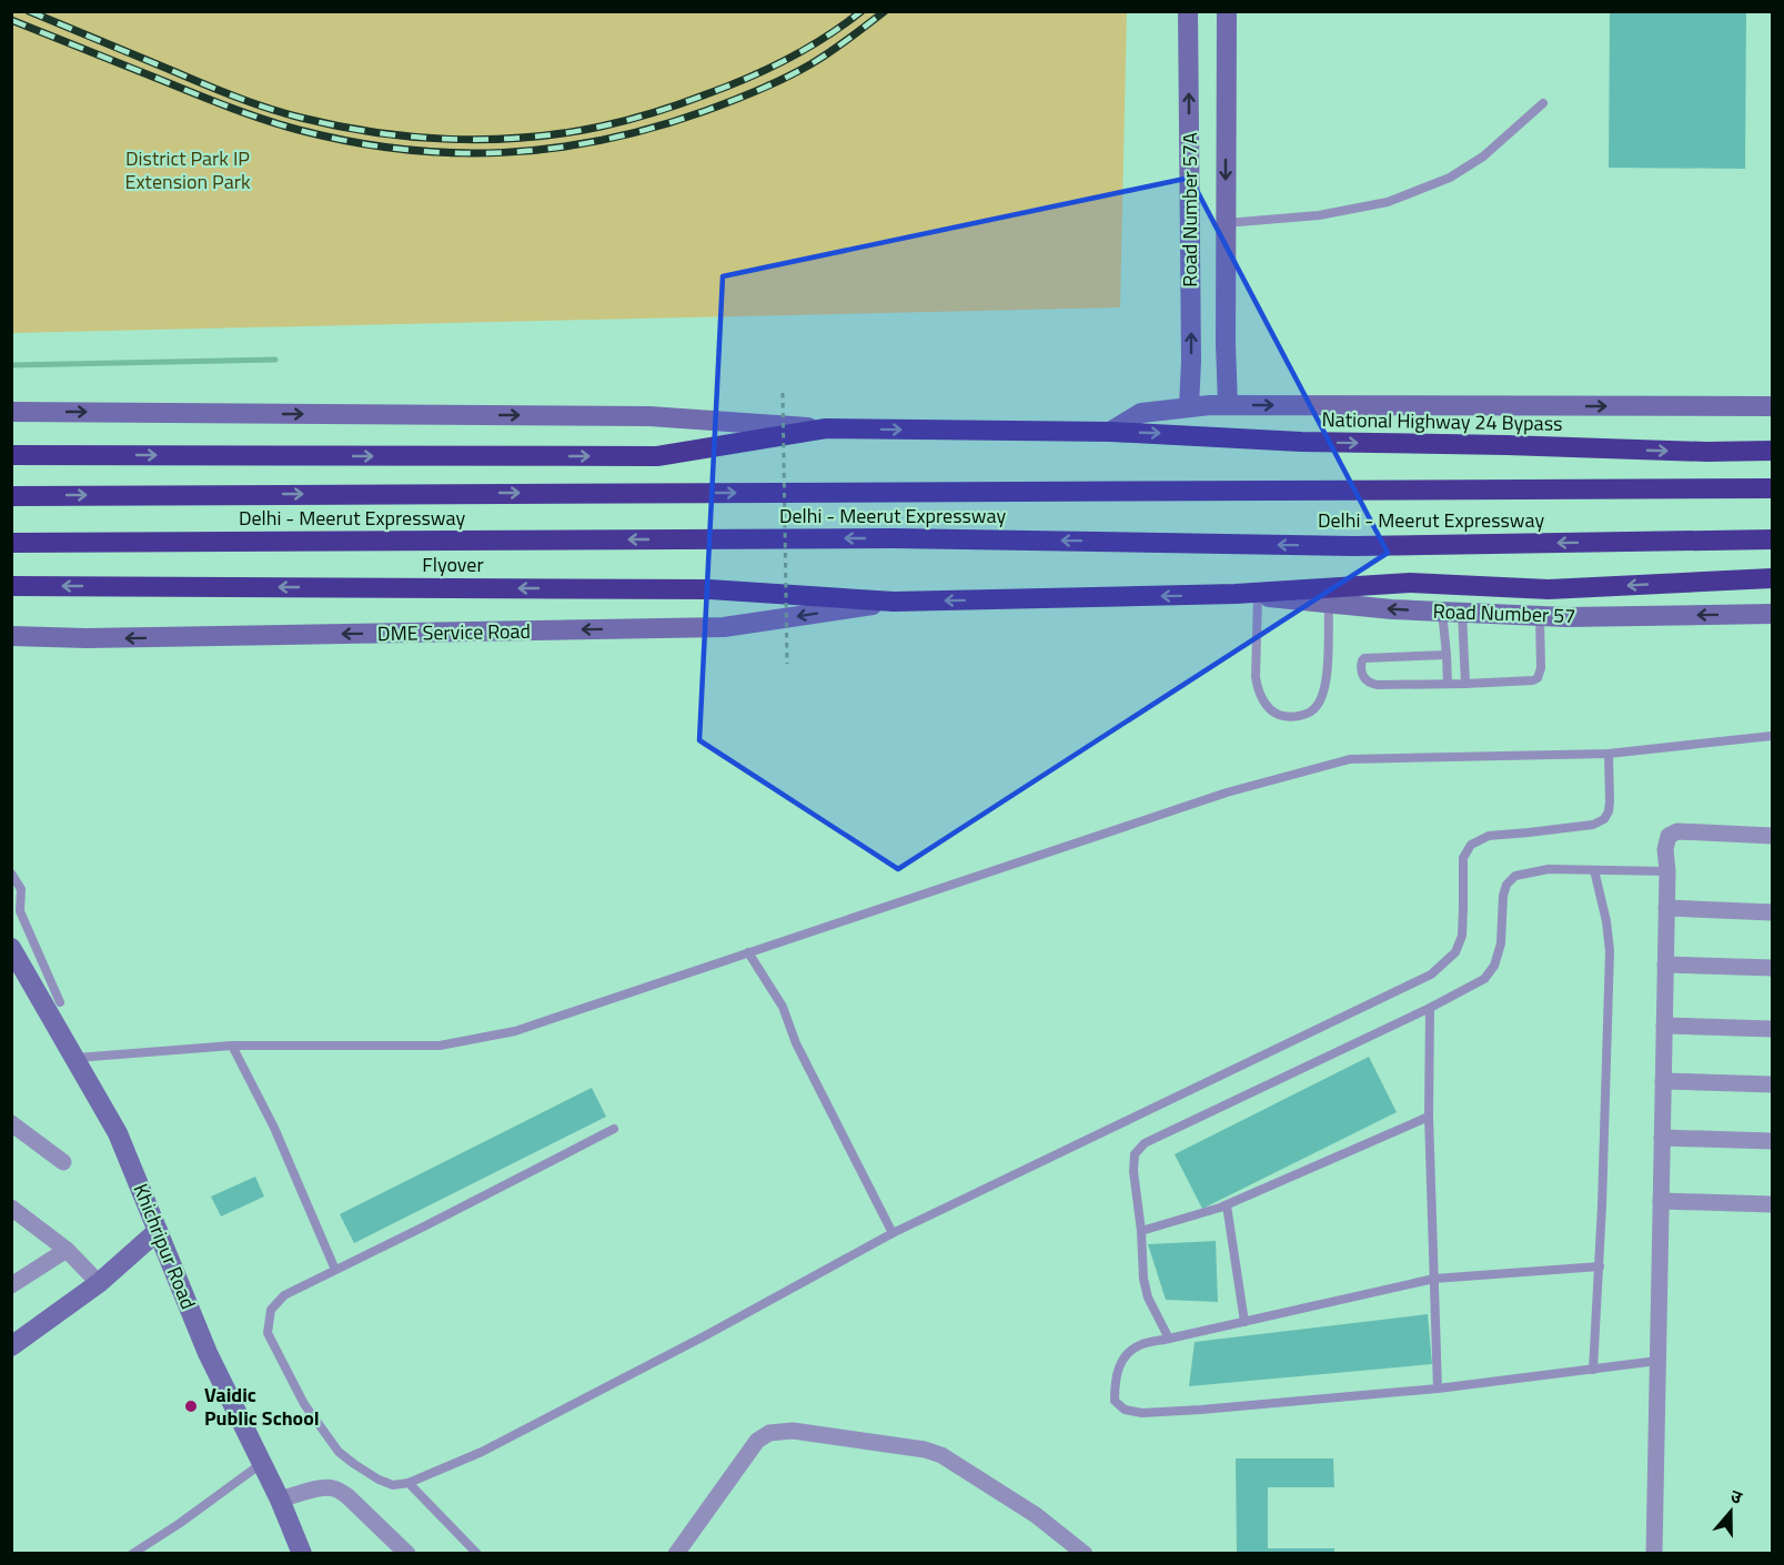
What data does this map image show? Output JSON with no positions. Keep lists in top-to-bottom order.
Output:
{
  "streets": {
    "highway": ["National Highway 24 Bypass", "Delhi - Meerut Expressway", "Flyover"],
    "street": [
      "Road Number 57A",
      "Road Number 57",
      "DME Service Road",
      "Khichripur Road"
    ]
  },
  "crossings": [
    ["Flyover", "Road Number 57"],
    ["Flyover", "DME Service Road"]
  ],
  "one_way": ["National Highway 24 Bypass", "Road Number 57", "DME Service Road"],
  "parks": ["District Park IP Extension Park"],
  "places": ["Vaidic Public School"],
  "north": "top"
}
